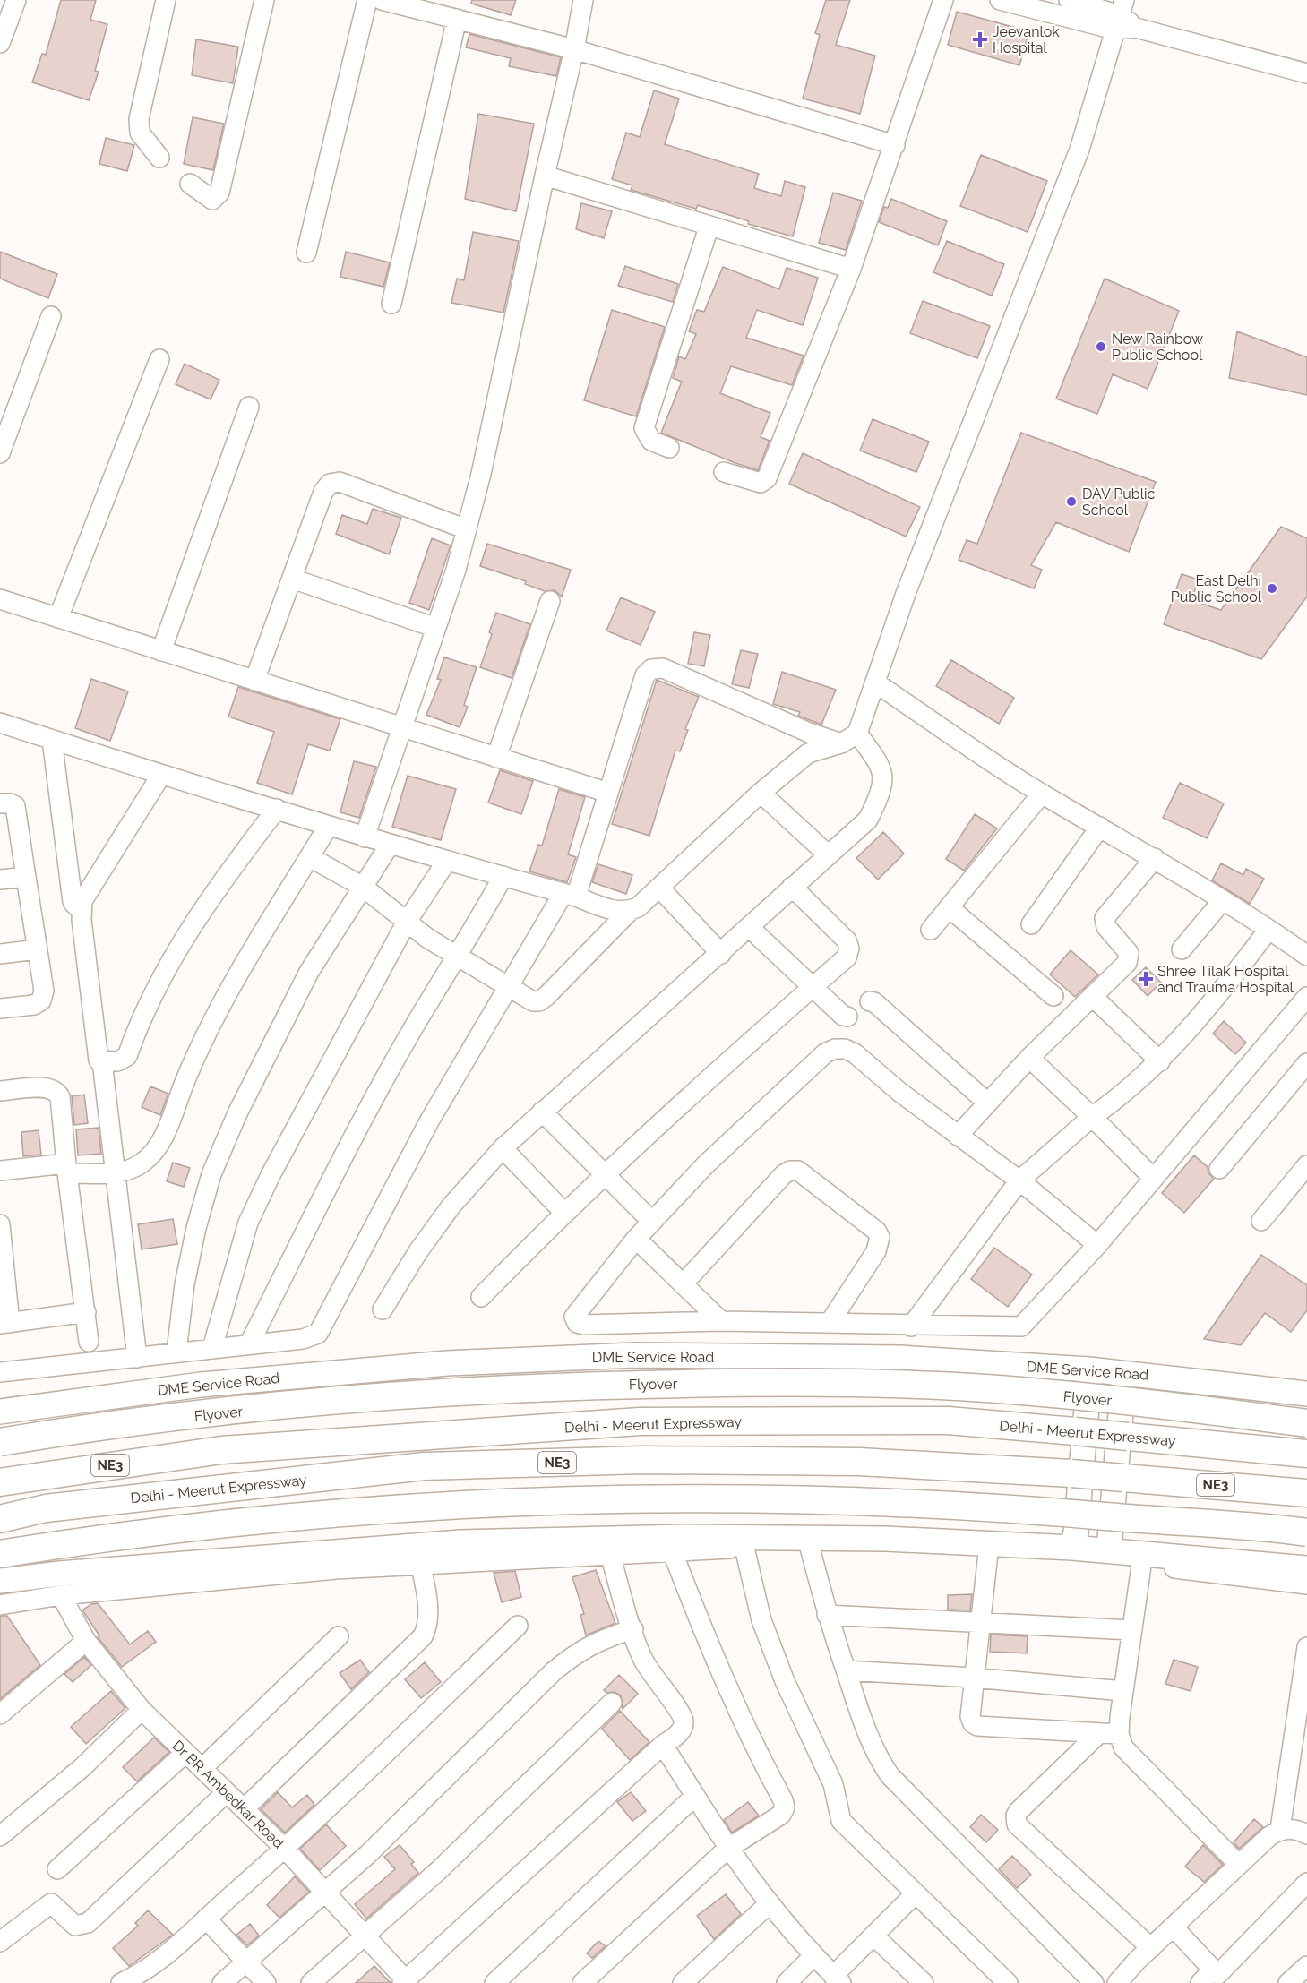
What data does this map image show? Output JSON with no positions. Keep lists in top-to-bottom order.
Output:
{
  "streets": {
    "highway": ["Flyover", "Delhi - Meerut Expressway", "NE3"],
    "main road": ["DME Service Road"],
    "street": ["Dr BR Ambedkar Road"]
  },
  "places": {
    "health": ["Jeevanlok Hospital", "Shree Tilak Hospital and Trauma Hospital"],
    "other": ["New Rainbow Public School", "DAV Public School", "East Delhi Public School"]
  }
}
